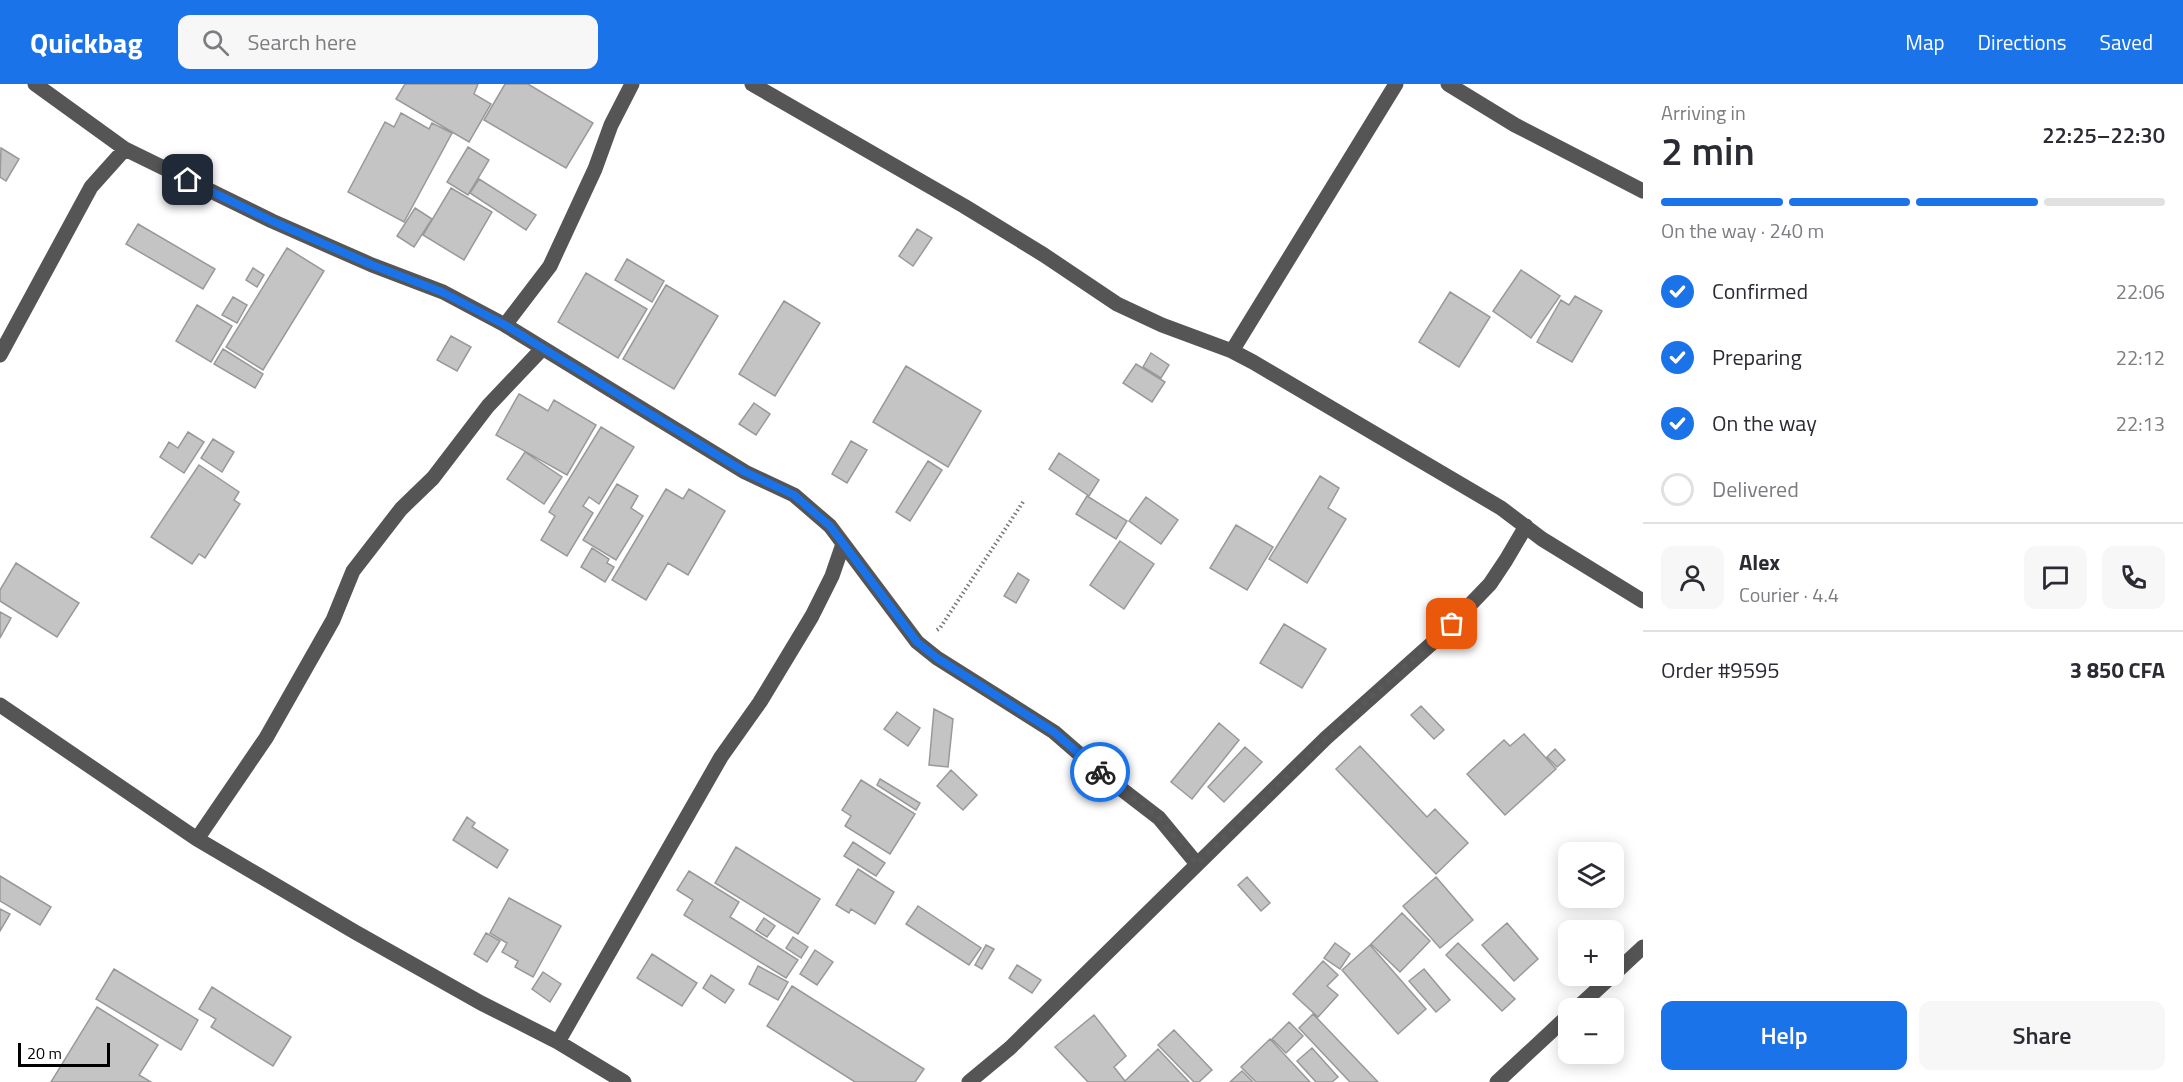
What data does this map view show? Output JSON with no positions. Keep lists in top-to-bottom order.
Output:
{
  "scale_bar": "20 m",
  "page": {
    "header": "Quickbag",
    "search": "Search here",
    "nav": ["Map", "Directions", "Saved"],
    "heading": ["2 min", "Arriving in", "22:25–22:30"],
    "panel": [
      "Alex",
      "Courier · 4.4",
      "Order #9595",
      "3 850 CFA"
    ],
    "bar": "On the way · 240 m",
    "list": [
      ["Confirmed", "22:06"],
      ["Preparing", "22:12"],
      ["On the way", "22:13"],
      "Delivered"
    ],
    "map_buttons": ["+", "−"],
    "buttons": ["Help", "Share"],
    "scale": "20 m"
  }
}
